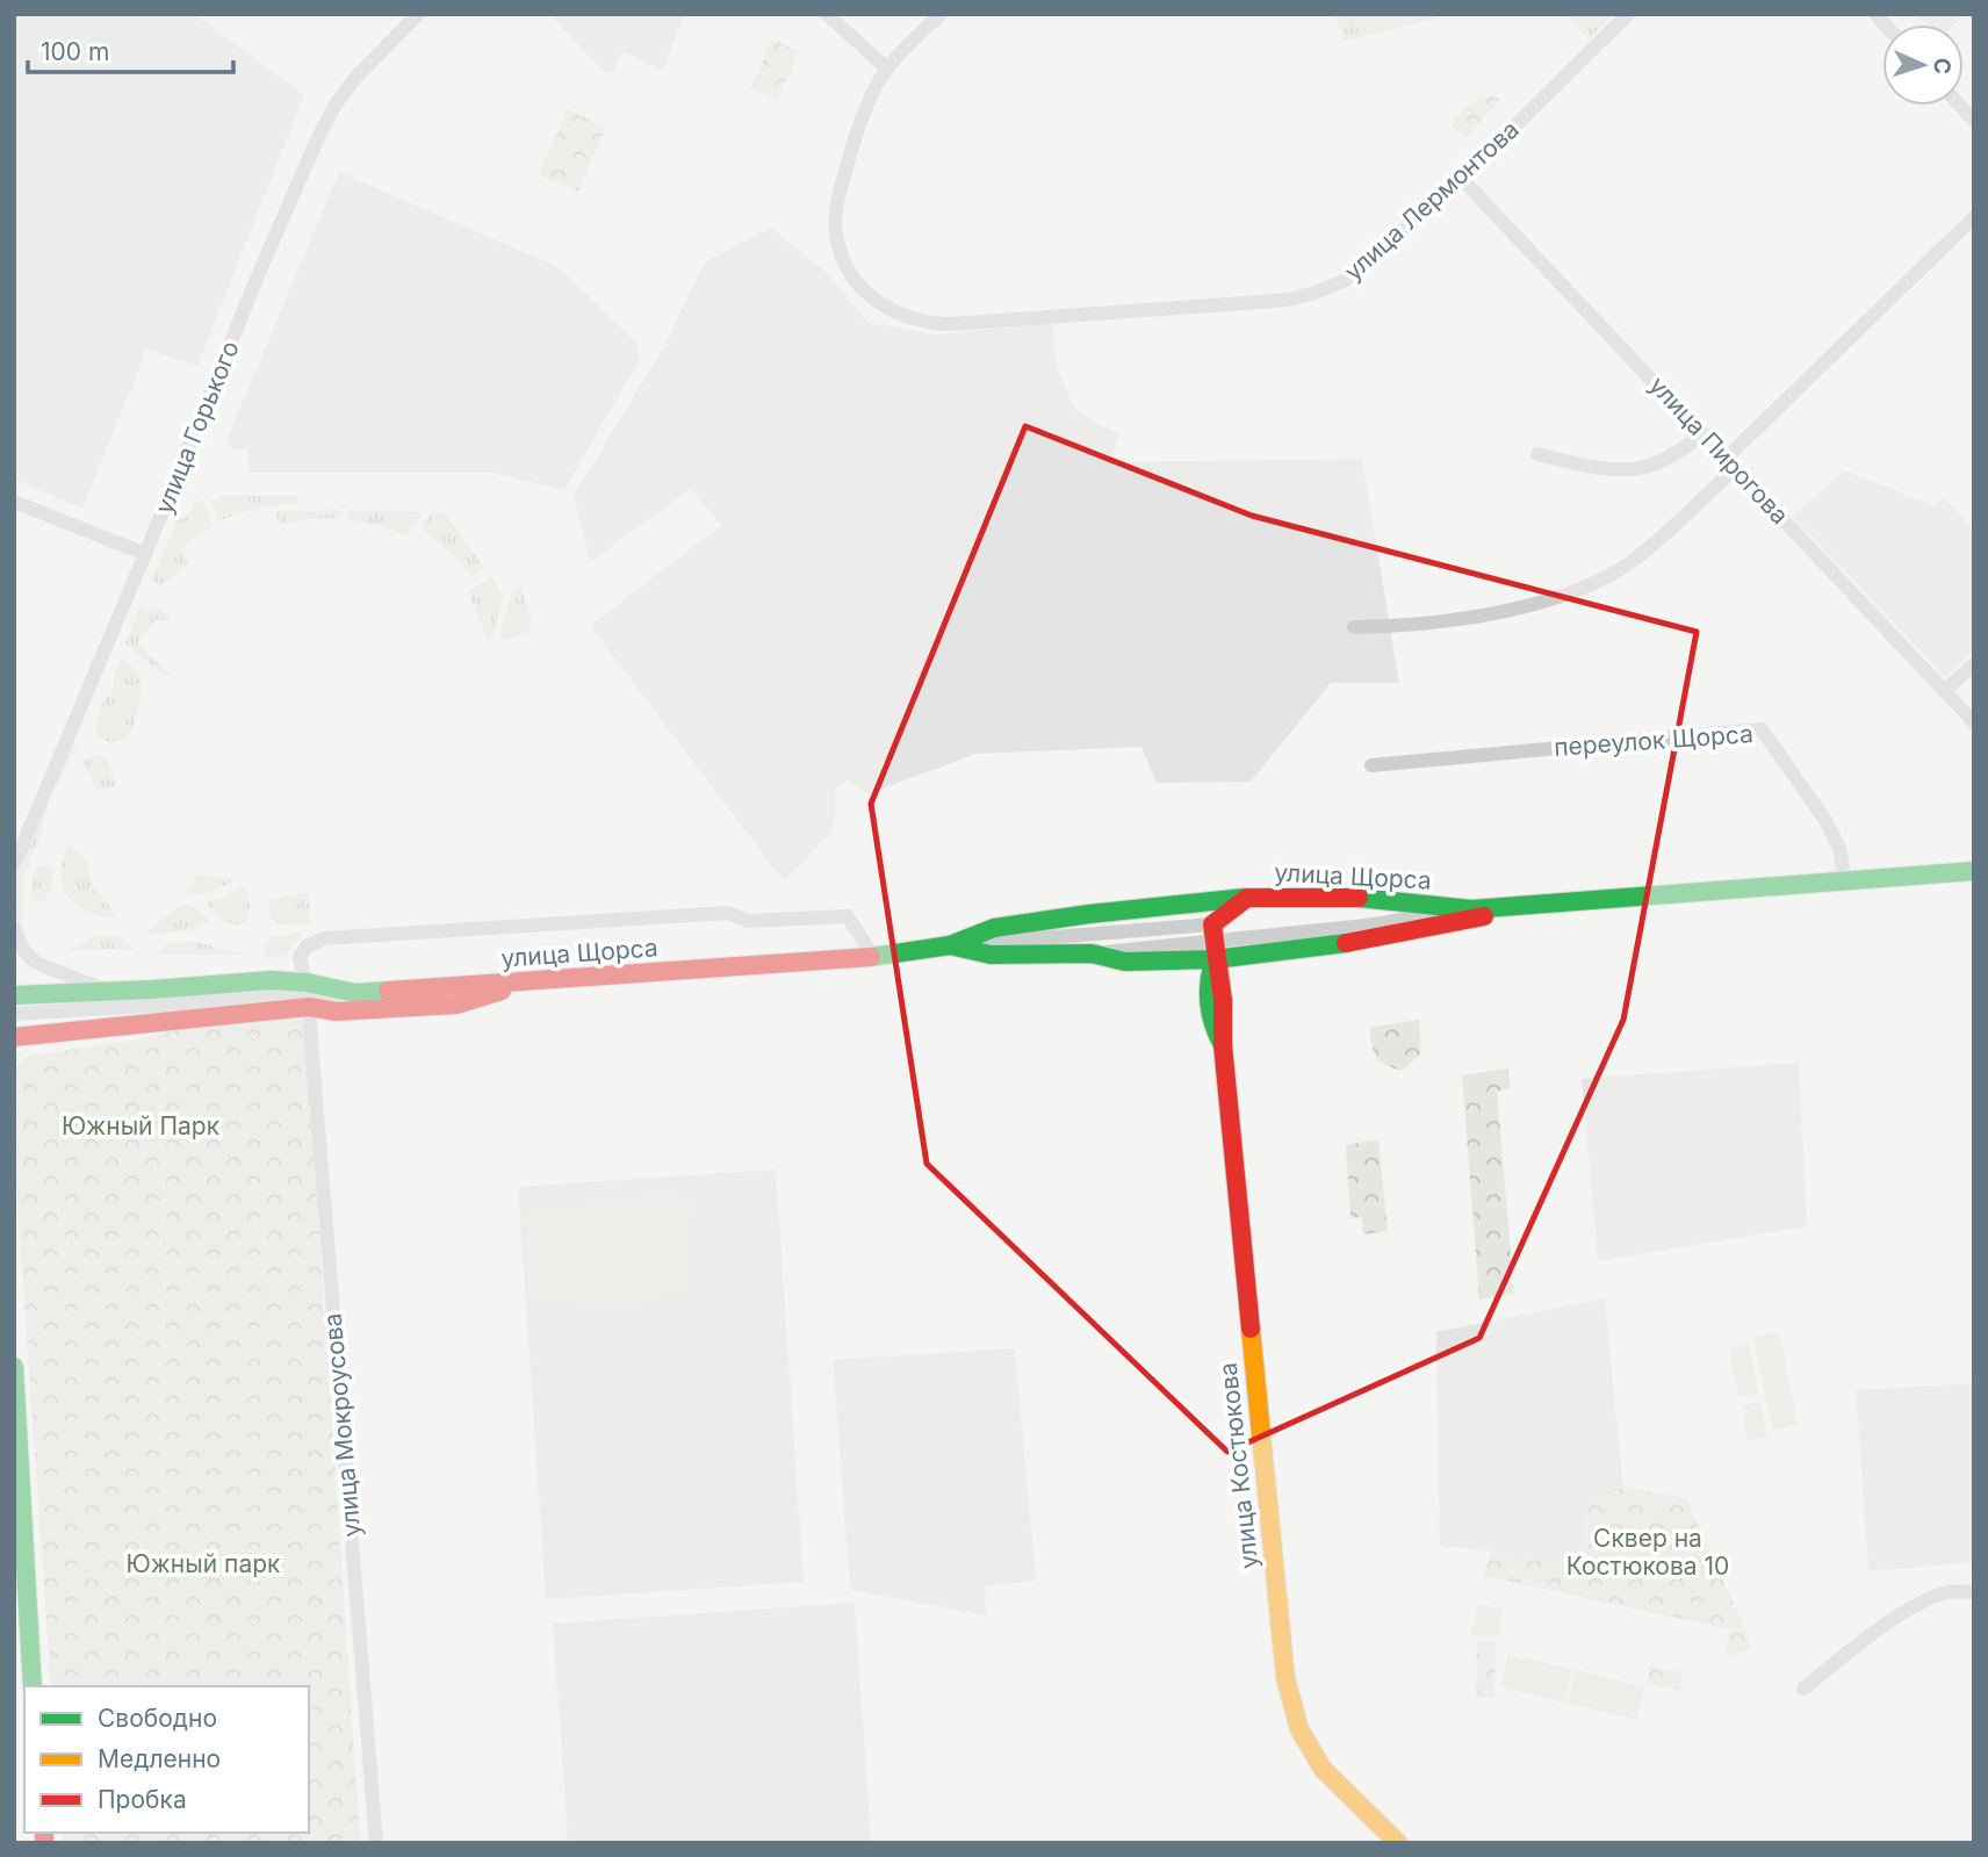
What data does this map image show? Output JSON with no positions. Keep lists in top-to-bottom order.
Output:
{
  "streets": {
    "main road": ["улица Щорса", "улица Костюкова"],
    "street": [
      "улица Лермонтова",
      "улица Горького",
      "улица Пирогова",
      "переулок Щорса",
      "улица Мокроусова"
    ]
  },
  "crossings": [
    ["улица Лермонтова", "улица Пирогова"],
    ["переулок Щорса", "улица Щорса"],
    ["улица Щорса", "улица Мокроусова"],
    ["улица Щорса", "улица Костюкова"]
  ],
  "parks": ["Южный Парк", "Сквер на Костюкова 10", "Южный парк"],
  "legend": ["Свободно", "Медленно", "Пробка"],
  "scale_bar": "100 m",
  "north": "right"
}
